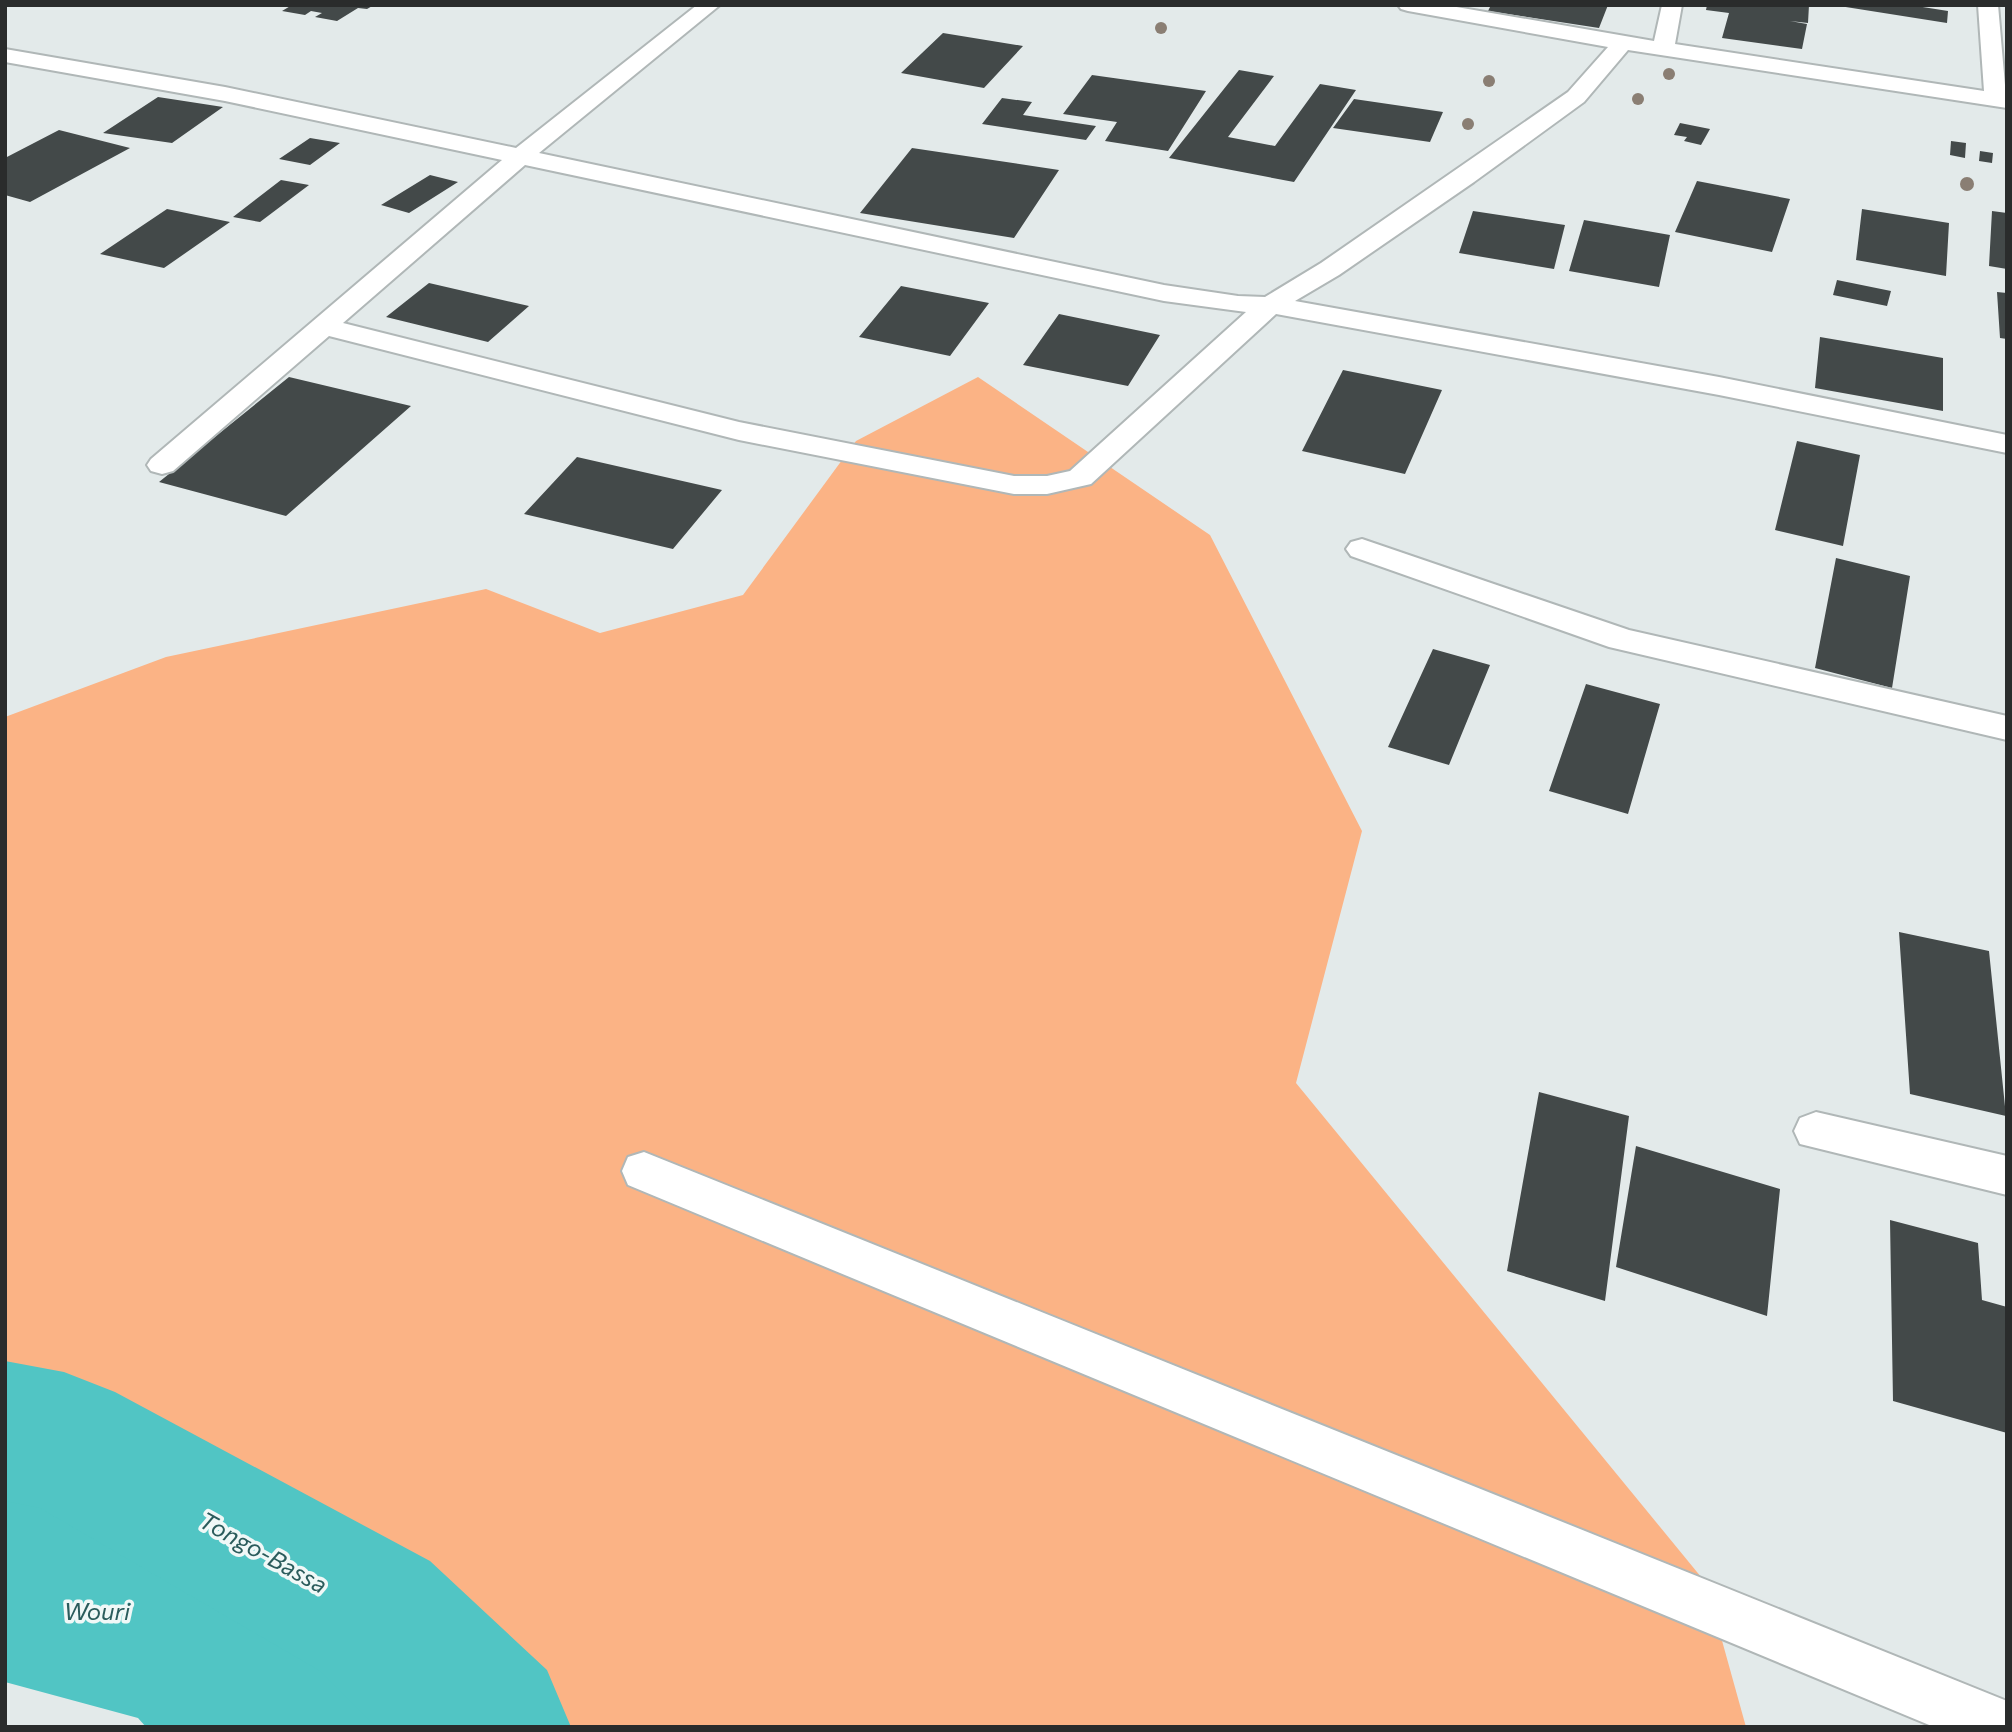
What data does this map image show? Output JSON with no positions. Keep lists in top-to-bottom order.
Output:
{
  "water": ["Tongo-Bassa", "Wouri"]
}
